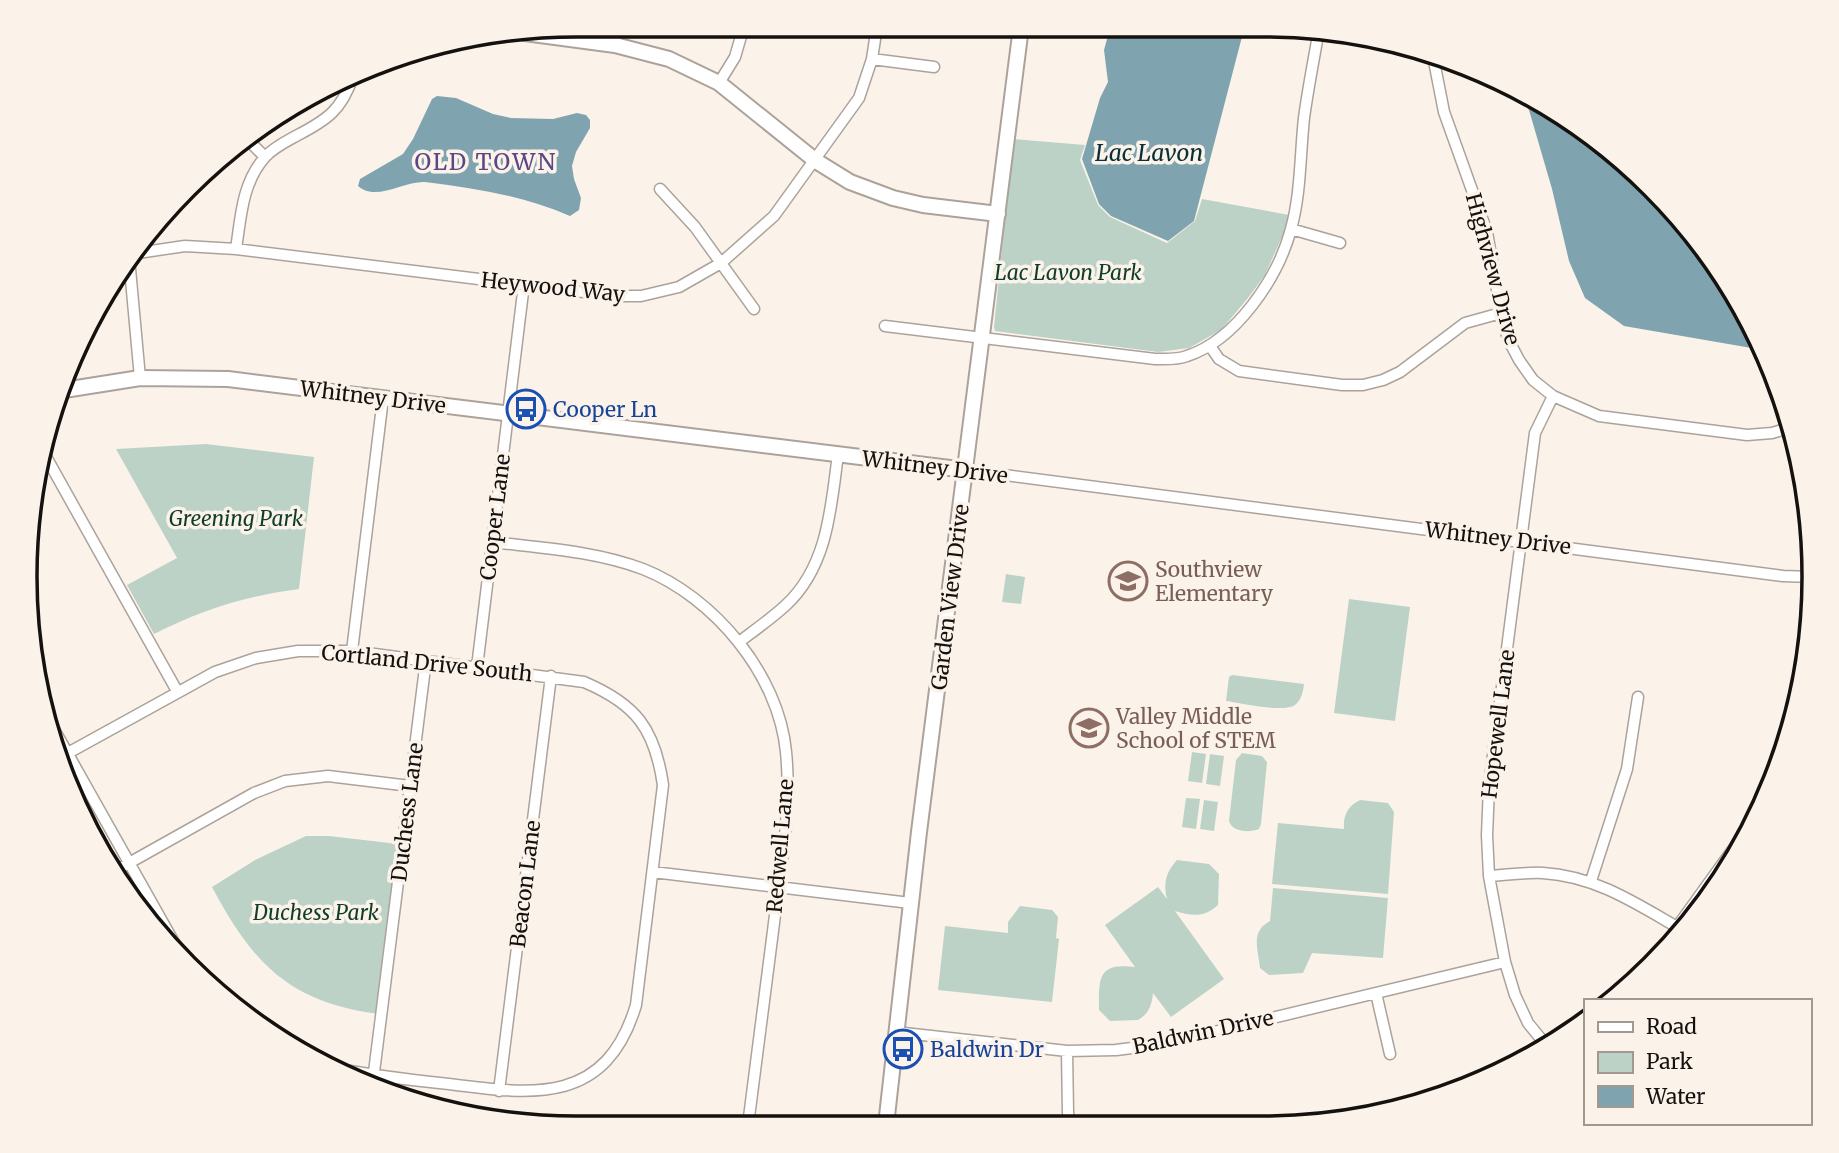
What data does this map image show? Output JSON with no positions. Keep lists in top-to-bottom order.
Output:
{
  "streets": {
    "street": [
      "Highview Drive",
      "Heywood Way",
      "Whitney Drive",
      "Cooper Lane",
      "Garden View Drive",
      "Cortland Drive South",
      "Hopewell Lane",
      "Duchess Lane",
      "Redwell Lane",
      "Beacon Lane",
      "Baldwin Drive"
    ]
  },
  "crossings": [
    ["Highview Drive", "Hopewell Lane"],
    ["Heywood Way", "Cooper Lane"],
    ["Whitney Drive", "Cooper Lane"],
    ["Whitney Drive", "Garden View Drive"],
    ["Whitney Drive", "Hopewell Lane"],
    ["Cooper Lane", "Cortland Drive South"],
    ["Cooper Lane", "Redwell Lane"],
    ["Garden View Drive", "Baldwin Drive"],
    ["Cortland Drive South", "Duchess Lane"],
    ["Cortland Drive South", "Beacon Lane"],
    ["Hopewell Lane", "Baldwin Drive"]
  ],
  "districts": ["OLD TOWN"],
  "water": ["Lac Lavon"],
  "parks": ["Lac Lavon Park", "Greening Park", "Duchess Park"],
  "places": {
    "bus stop": ["Cooper Ln", "Baldwin Dr"],
    "school or university": ["Southview Elementary", "Valley Middle School of STEM"]
  },
  "legend": ["Road", "Park", "Water"]
}
